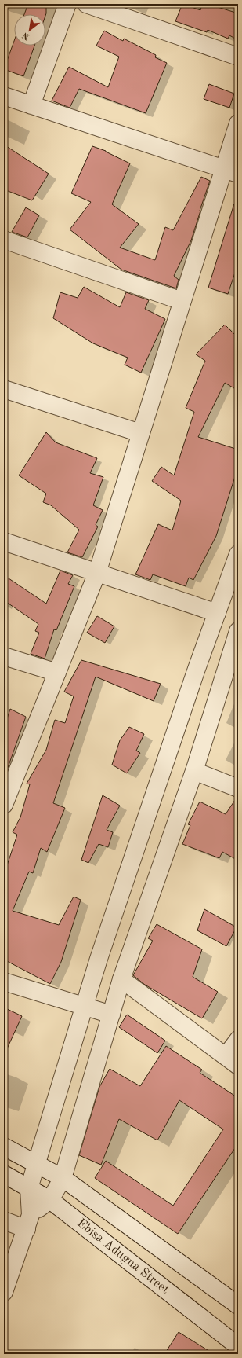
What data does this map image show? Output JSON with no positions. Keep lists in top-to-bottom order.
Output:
{
  "streets": {
    "street": ["Ebisa Adugna Street"]
  },
  "north": "bottom left"
}
